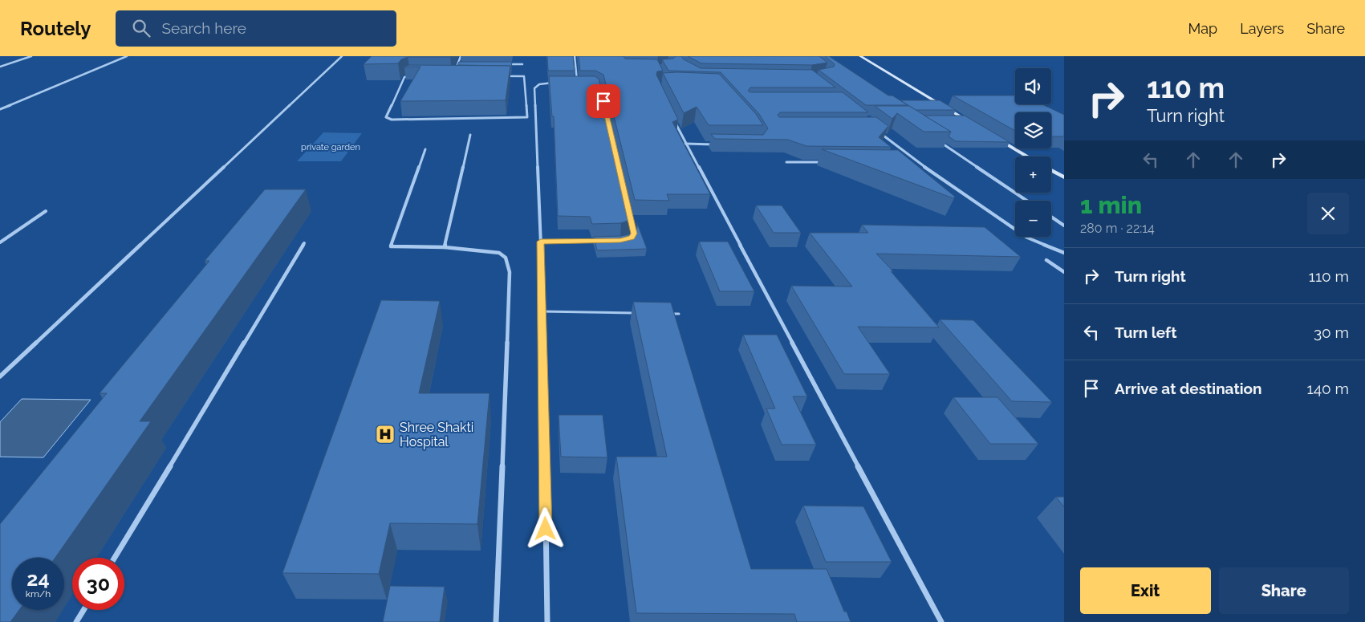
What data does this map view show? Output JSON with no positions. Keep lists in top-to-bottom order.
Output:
{
  "parks": ["private garden"],
  "places": {
    "hospital": ["Shree Shakti Hospital"]
  },
  "page": {
    "header": "Routely",
    "search": "Search here",
    "nav": ["Map", "Layers", "Share"],
    "turn": ["110 m", "Turn right"],
    "map_buttons": ["+", "−"],
    "heading": ["1 min", "280 m · 22:14"],
    "list": [
      {
        "name": "Turn right",
        "value": "110 m"
      },
      {
        "name": "Turn left",
        "value": "30 m"
      },
      {
        "name": "Arrive at destination",
        "value": "140 m"
      }
    ],
    "speed": "24 km/h",
    "limit": "30",
    "buttons": ["Exit", "Share"]
  }
}
